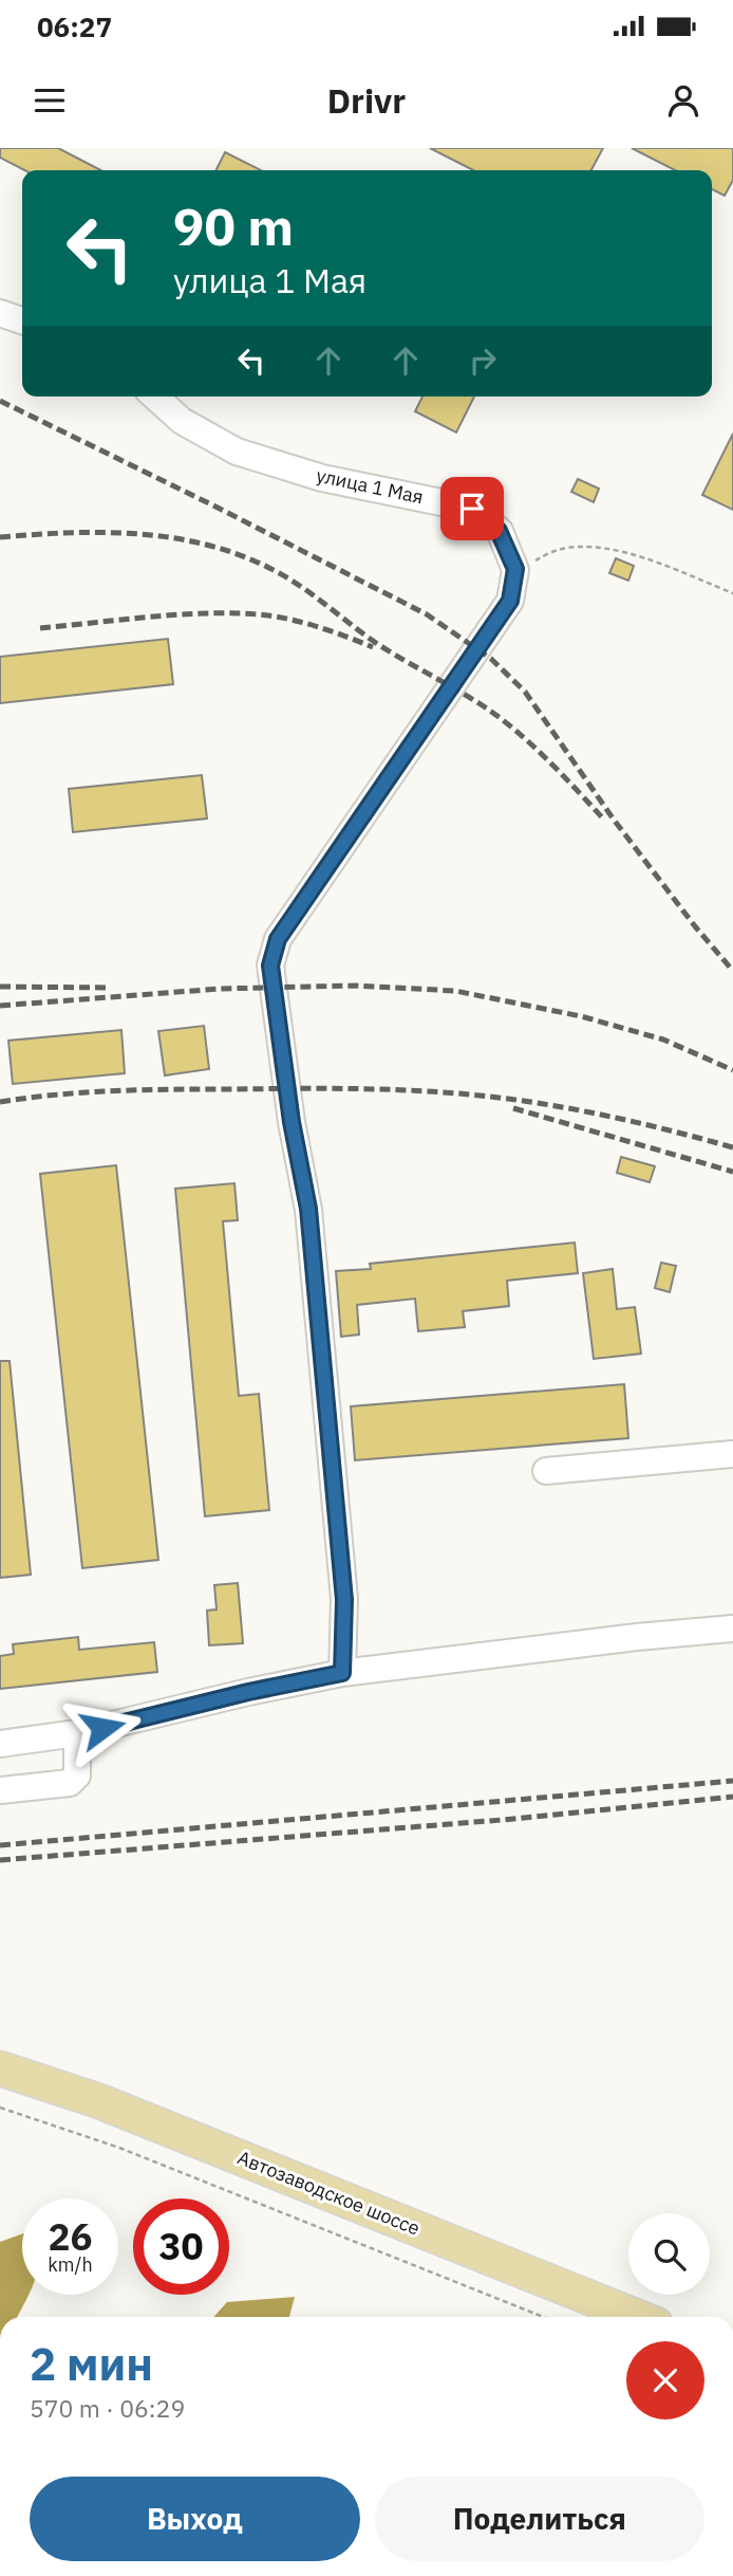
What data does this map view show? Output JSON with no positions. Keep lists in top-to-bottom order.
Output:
{
  "streets": {
    "main road": ["Автозаводское шоссе"],
    "street": ["улица 1 Мая"]
  },
  "page": {
    "status": "06:27",
    "header": "Drivr",
    "turn": ["90 m", "улица 1 Мая"],
    "speed": "26 km/h",
    "limit": "30",
    "heading": ["2 мин", "570 m · 06:29"],
    "buttons": ["Выход", "Поделиться"]
  }
}
